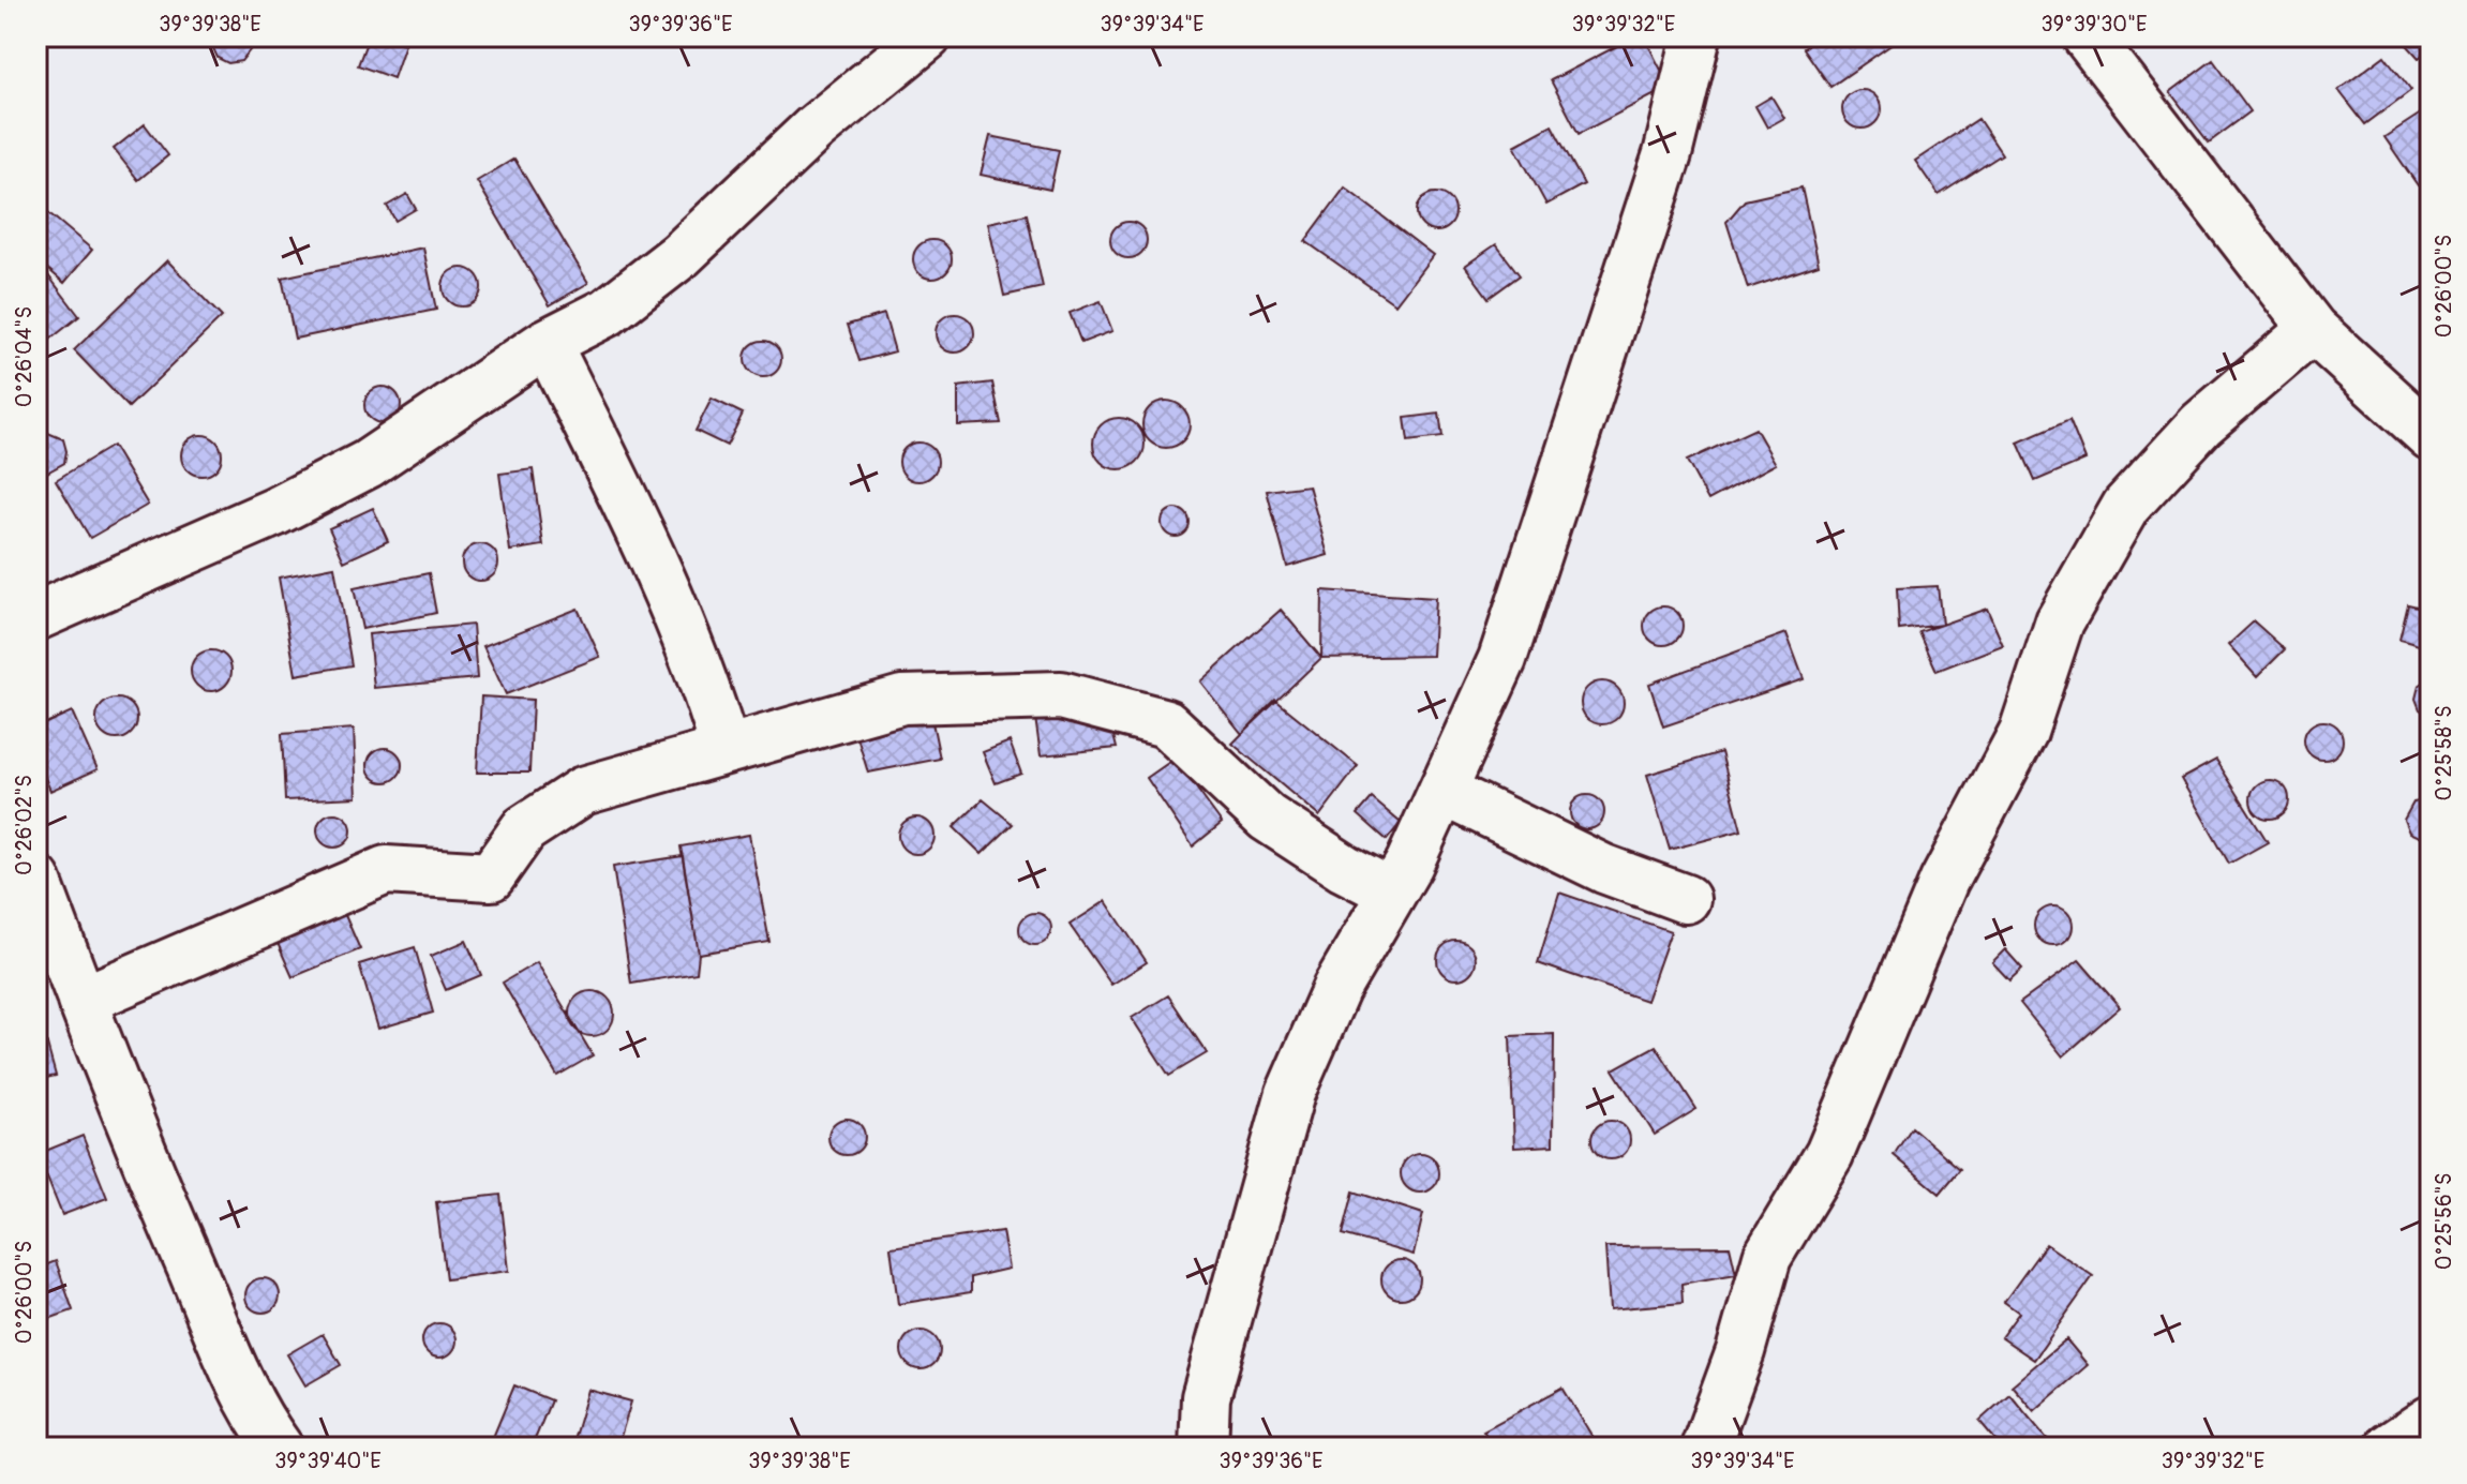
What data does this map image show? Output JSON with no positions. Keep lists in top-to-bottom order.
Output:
{
  "coordinates": [
    "39°39'38\"E",
    "39°39'36\"E",
    "39°39'34\"E",
    "39°39'32\"E",
    "39°39'30\"E",
    "0°26'00\"S",
    "0°26'04\"S",
    "0°25'58\"S",
    "0°26'02\"S",
    "0°25'56\"S",
    "39°39'40\"E"
  ]
}
